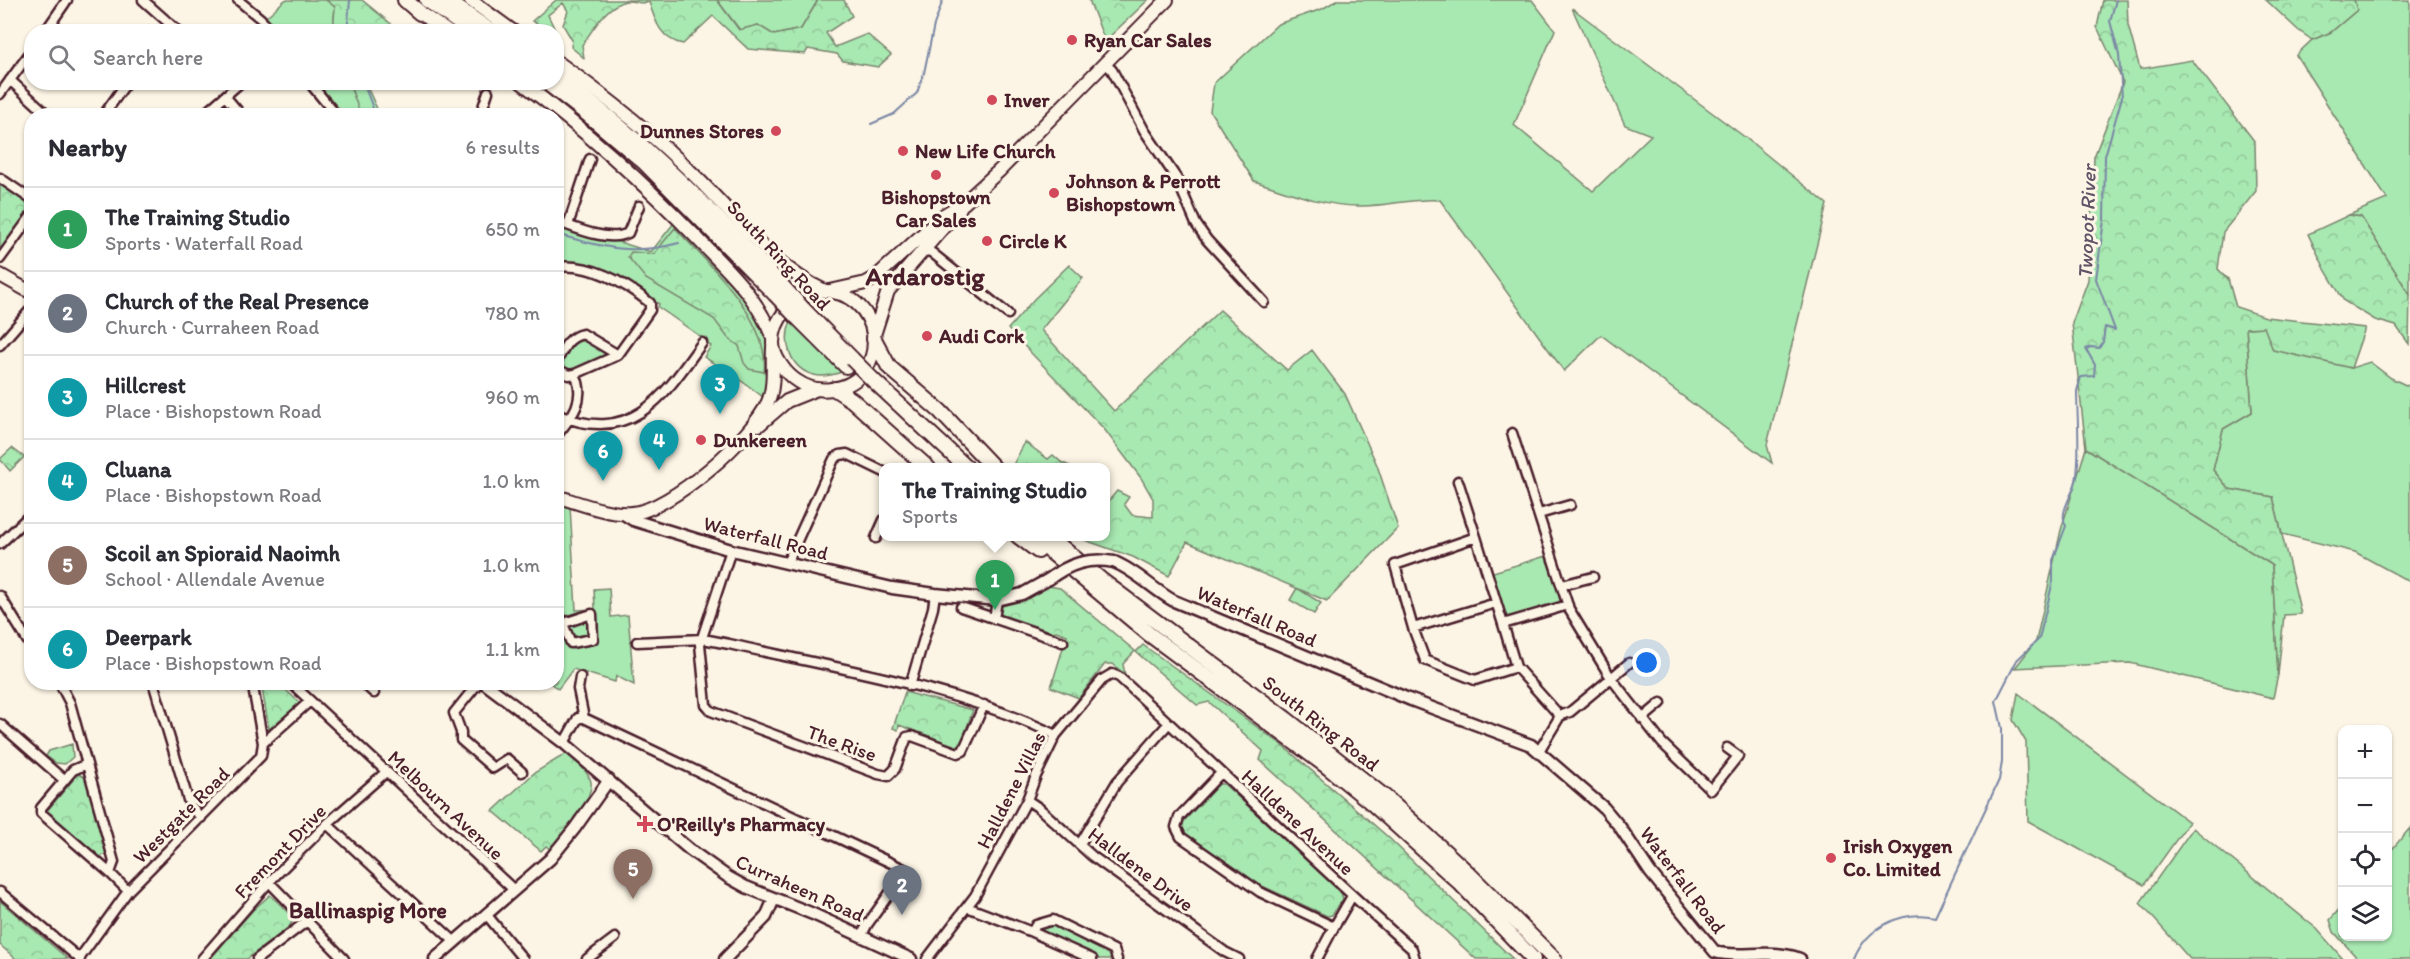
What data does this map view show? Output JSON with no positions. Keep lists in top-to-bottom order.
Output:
{
  "streets": {
    "highway": ["South Ring Road"],
    "street": [
      "Waterfall Road",
      "The Rise",
      "Halldene Villas",
      "Melbourn Avenue",
      "Westgate Road",
      "Halldene Avenue",
      "Fremont Drive",
      "Halldene Drive",
      "Curraheen Road"
    ]
  },
  "crossings": [
    ["Waterfall Road", "The Rise"],
    ["Halldene Villas", "Halldene Avenue"],
    ["Halldene Villas", "Halldene Drive"],
    ["Melbourn Avenue", "Fremont Drive"]
  ],
  "districts": ["Ardarostig", "Ballinaspig More"],
  "water": ["Twopot River"],
  "places": {
    "other": [
      "Ryan Car Sales",
      "Inver",
      "Dunnes Stores",
      "New Life Church",
      "Bishopstown Car Sales",
      "Johnson & Perrott Bishopstown",
      "Circle K",
      "Audi Cork",
      "Dunkereen",
      "Irish Oxygen Co. Limited"
    ],
    "health": ["O'Reilly's Pharmacy"]
  },
  "page": {
    "search": "Search here",
    "heading": ["Nearby", "6 results"],
    "list": [
      {
        "mark": "1",
        "name": "The Training Studio",
        "note": "Sports · Waterfall Road",
        "value": "650 m"
      },
      {
        "mark": "2",
        "name": "Church of the Real Presence",
        "note": "Church · Curraheen Road",
        "value": "780 m"
      },
      {
        "mark": "3",
        "name": "Hillcrest",
        "note": "Place · Bishopstown Road",
        "value": "960 m"
      },
      {
        "mark": "4",
        "name": "Cluana",
        "note": "Place · Bishopstown Road",
        "value": "1.0 km"
      },
      {
        "mark": "5",
        "name": "Scoil an Spioraid Naoimh",
        "note": "School · Allendale Avenue",
        "value": "1.0 km"
      },
      {
        "mark": "6",
        "name": "Deerpark",
        "note": "Place · Bishopstown Road",
        "value": "1.1 km"
      }
    ],
    "pins": [
      "3",
      "4",
      "6",
      "1",
      "5",
      "2"
    ],
    "popup": ["The Training Studio", "Sports"],
    "map_buttons": ["+", "−"]
  }
}
